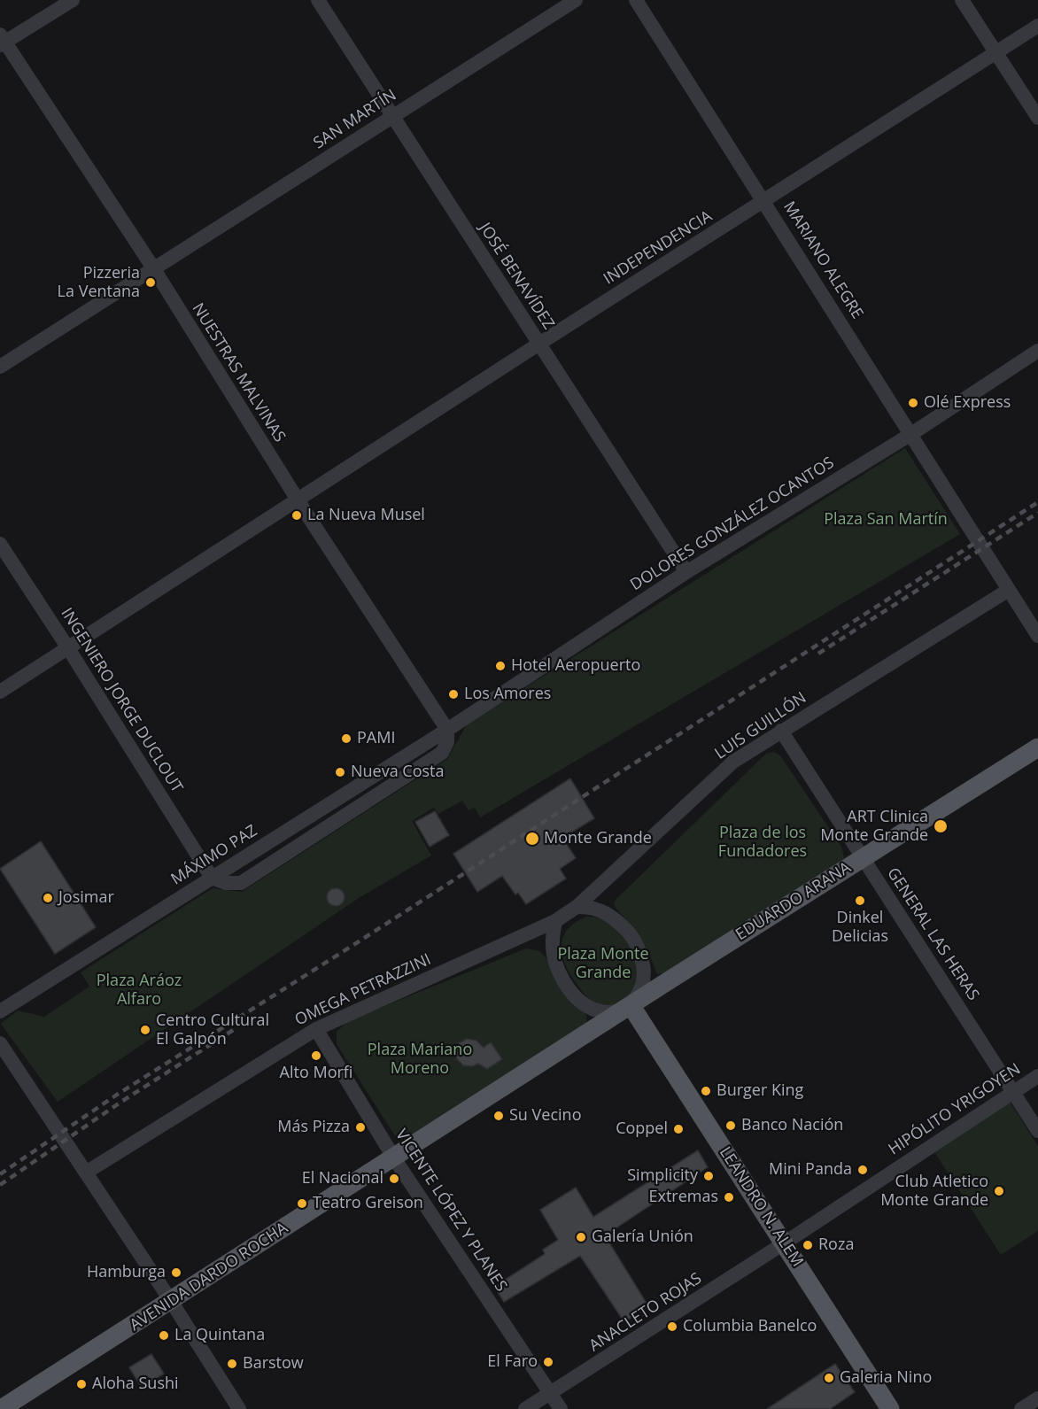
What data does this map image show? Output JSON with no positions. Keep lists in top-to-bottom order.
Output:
{
  "streets": {
    "main road": ["EDUARDO ARANA", "LEANDRO N. ALEM", "AVENIDA DARDO ROCHA"],
    "street": [
      "SAN MARTÍN",
      "INDEPENDENCIA",
      "MARIANO ALEGRE",
      "JOSÉ BENAVÍDEZ",
      "NUESTRAS MALVINAS",
      "DOLORES GONZÁLEZ OCANTOS",
      "INGENIERO JORGE DUCLOUT",
      "LUIS GUILLÓN",
      "MÁXIMO PAZ",
      "GENERAL LAS HERAS",
      "OMEGA PETRAZZINI",
      "HIPÓLITO YRIGOYEN",
      "VICENTE LÓPEZ Y PLANES",
      "ANACLETO ROJAS"
    ]
  },
  "crossings": [
    ["SAN MARTÍN", "JOSÉ BENAVÍDEZ"],
    ["SAN MARTÍN", "NUESTRAS MALVINAS"],
    ["INDEPENDENCIA", "MARIANO ALEGRE"],
    ["INDEPENDENCIA", "JOSÉ BENAVÍDEZ"],
    ["INDEPENDENCIA", "NUESTRAS MALVINAS"],
    ["INDEPENDENCIA", "INGENIERO JORGE DUCLOUT"],
    ["MARIANO ALEGRE", "DOLORES GONZÁLEZ OCANTOS"],
    ["MARIANO ALEGRE", "LUIS GUILLÓN"],
    ["JOSÉ BENAVÍDEZ", "DOLORES GONZÁLEZ OCANTOS"],
    ["NUESTRAS MALVINAS", "DOLORES GONZÁLEZ OCANTOS"],
    ["NUESTRAS MALVINAS", "MÁXIMO PAZ"],
    ["DOLORES GONZÁLEZ OCANTOS", "MÁXIMO PAZ"],
    ["INGENIERO JORGE DUCLOUT", "MÁXIMO PAZ"],
    ["LUIS GUILLÓN", "EDUARDO ARANA"],
    ["LUIS GUILLÓN", "GENERAL LAS HERAS"],
    ["LUIS GUILLÓN", "OMEGA PETRAZZINI"],
    ["LUIS GUILLÓN", "LEANDRO N. ALEM"],
    ["LUIS GUILLÓN", "AVENIDA DARDO ROCHA"],
    ["EDUARDO ARANA", "GENERAL LAS HERAS"],
    ["EDUARDO ARANA", "OMEGA PETRAZZINI"],
    ["EDUARDO ARANA", "LEANDRO N. ALEM"],
    ["EDUARDO ARANA", "AVENIDA DARDO ROCHA"],
    ["GENERAL LAS HERAS", "HIPÓLITO YRIGOYEN"],
    ["OMEGA PETRAZZINI", "LEANDRO N. ALEM"],
    ["OMEGA PETRAZZINI", "VICENTE LÓPEZ Y PLANES"],
    ["OMEGA PETRAZZINI", "AVENIDA DARDO ROCHA"],
    ["HIPÓLITO YRIGOYEN", "LEANDRO N. ALEM"],
    ["HIPÓLITO YRIGOYEN", "ANACLETO ROJAS"],
    ["LEANDRO N. ALEM", "AVENIDA DARDO ROCHA"],
    ["LEANDRO N. ALEM", "ANACLETO ROJAS"],
    ["VICENTE LÓPEZ Y PLANES", "AVENIDA DARDO ROCHA"],
    ["VICENTE LÓPEZ Y PLANES", "ANACLETO ROJAS"]
  ],
  "parks": [
    "Plaza San Martín",
    "Plaza de los Fundadores",
    "Plaza Monte Grande",
    "Plaza Aráoz Alfaro",
    "Plaza Mariano Moreno"
  ],
  "places": [
    "Pizzeria La Ventana",
    "Olé Express",
    "La Nueva Musel",
    "Hotel Aeropuerto",
    "Los Amores",
    "PAMI",
    "Nueva Costa",
    "ART Clinica Monte Grande",
    "Monte Grande",
    "Josimar",
    "Dinkel Delicias",
    "Centro Cultural El Galpón",
    "Alto Morfi",
    "Burger King",
    "Su Vecino",
    "Banco Nación",
    "Más Pizza",
    "Coppel",
    "Mini Panda",
    "Simplicity",
    "El Nacional",
    "Club Atletico Monte Grande",
    "Extremas",
    "Teatro Greison",
    "Galería Unión",
    "Roza",
    "Hamburga",
    "Columbia Banelco",
    "La Quintana",
    "El Faro",
    "Barstow",
    "Galeria Nino",
    "Aloha Sushi"
  ]
}
